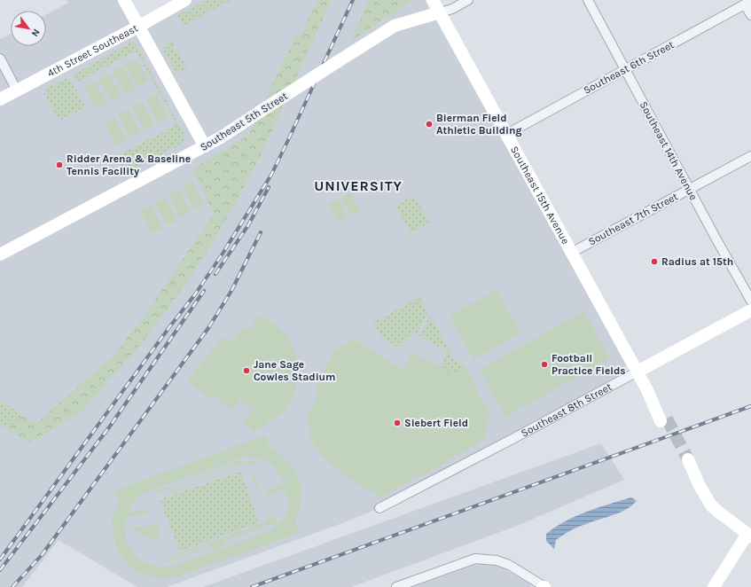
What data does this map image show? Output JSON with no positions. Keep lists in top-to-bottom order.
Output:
{
  "streets": {
    "street": [
      "4th Street Southeast",
      "Southeast 6th Street",
      "Southeast 5th Street",
      "Southeast 14th Avenue",
      "Southeast 15th Avenue",
      "Southeast 7th Street",
      "Southeast 8th Street"
    ]
  },
  "crossings": [
    ["Southeast 6th Street", "Southeast 14th Avenue"],
    ["Southeast 6th Street", "Southeast 15th Avenue"],
    ["Southeast 5th Street", "Southeast 15th Avenue"],
    ["Southeast 14th Avenue", "Southeast 7th Street"],
    ["Southeast 15th Avenue", "Southeast 7th Street"],
    ["Southeast 15th Avenue", "Southeast 8th Street"]
  ],
  "districts": ["UNIVERSITY"],
  "places": [
    "Bierman Field Athletic Building",
    "Ridder Arena & Baseline Tennis Facility",
    "Radius at 15th",
    "Football Practice Fields",
    "Jane Sage Cowles Stadium",
    "Siebert Field"
  ],
  "north": "bottom right"
}
